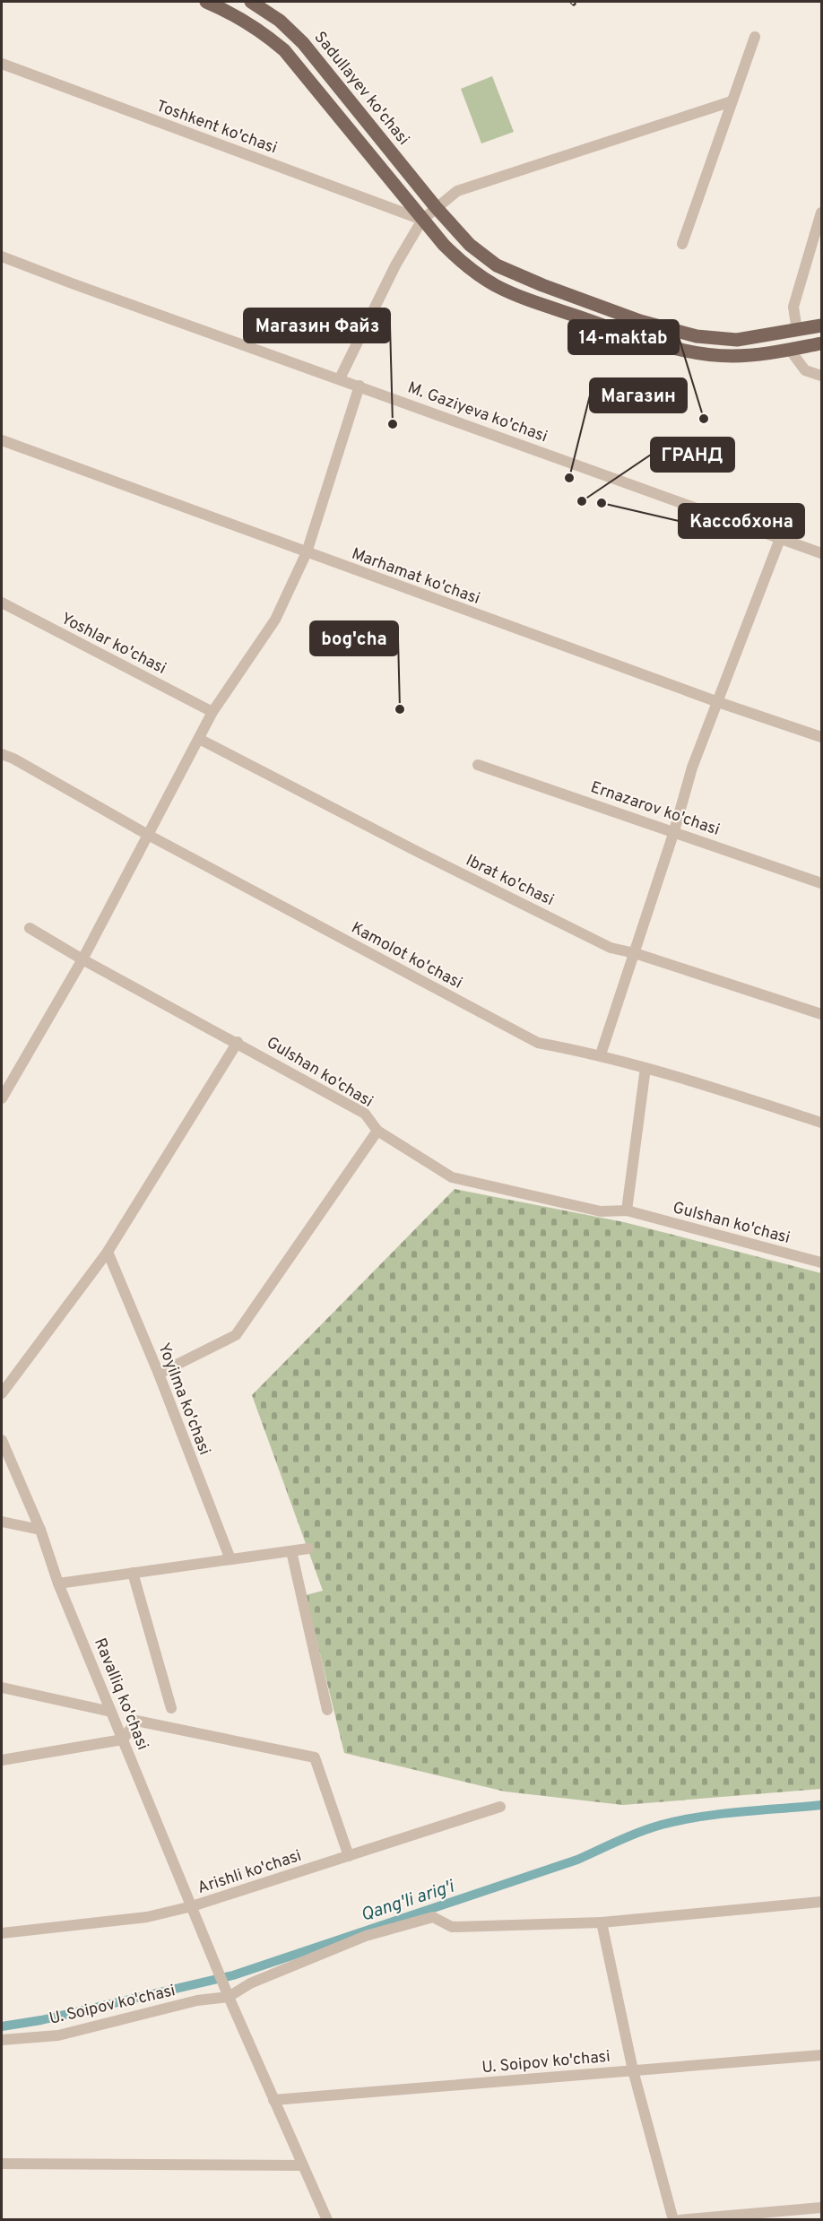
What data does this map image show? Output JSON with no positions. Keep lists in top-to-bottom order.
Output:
{
  "streets": {
    "main road": ["Sadullayev ko'chasi"],
    "street": [
      "Toshkent ko'chasi",
      "M. Gaziyeva ko'chasi",
      "Marhamat ko'chasi",
      "Yoshlar ko'chasi",
      "Ernazarov ko'chasi",
      "Ibrat ko'chasi",
      "Kamolot ko'chasi",
      "Gulshan ko'chasi",
      "Yoyilma ko'chasi",
      "Ravalliq ko'chasi",
      "Arishli ko'chasi",
      "U. Soipov ko'chasi"
    ]
  },
  "crossings": [
    ["Ravalliq ko'chasi", "Arishli ko'chasi"],
    ["Ravalliq ko'chasi", "U. Soipov ko'chasi"]
  ],
  "water": ["Qang'li arig'i"],
  "places": [
    "14-maktab",
    "Магазин Файз",
    "Магазин",
    "ГРАНД",
    "Кассобхона",
    "bog'cha"
  ]
}
